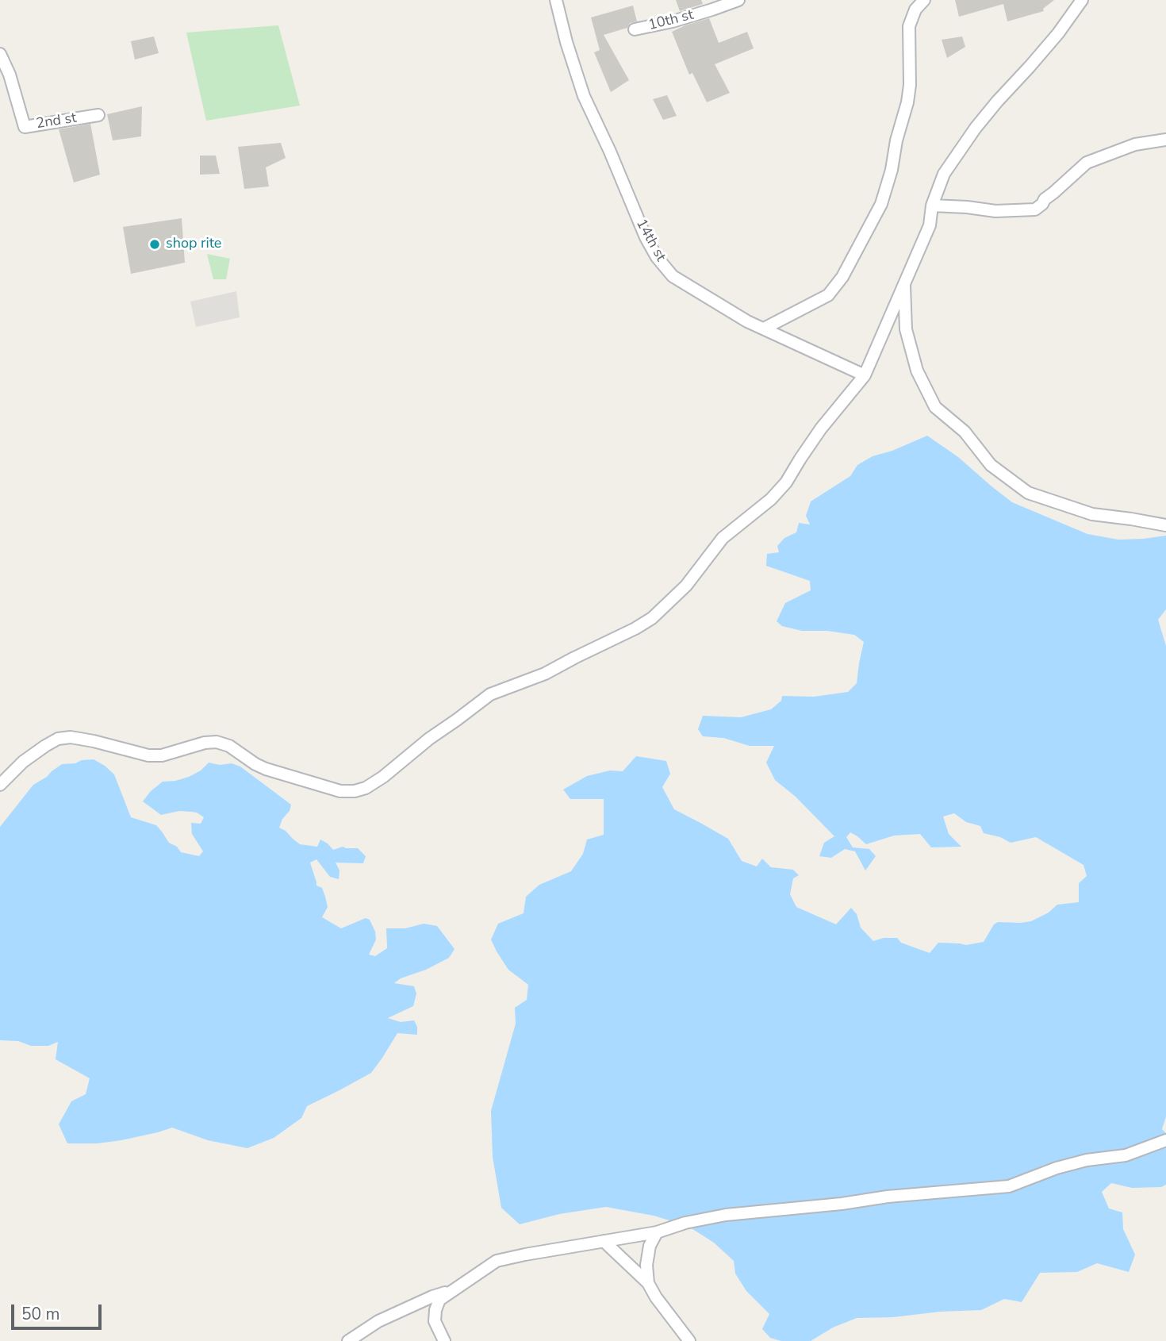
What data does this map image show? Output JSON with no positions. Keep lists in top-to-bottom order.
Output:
{
  "streets": {
    "street": ["10th st", "2nd st", "14th st"]
  },
  "places": ["shop rite"],
  "scale_bar": "50 m"
}
